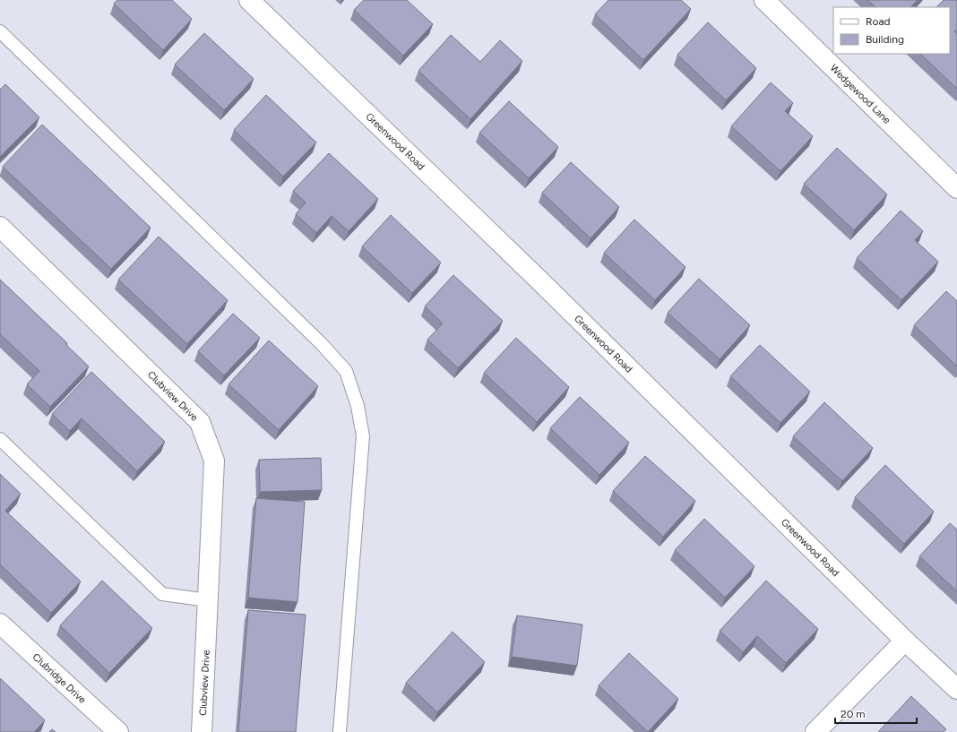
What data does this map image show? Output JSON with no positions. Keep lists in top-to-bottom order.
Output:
{
  "streets": {
    "street": [
      "Wedgewood Lane",
      "Greenwood Road",
      "Clubview Drive",
      "Clubridge Drive"
    ]
  },
  "legend": ["Road", "Building"],
  "scale_bar": "20 m"
}
